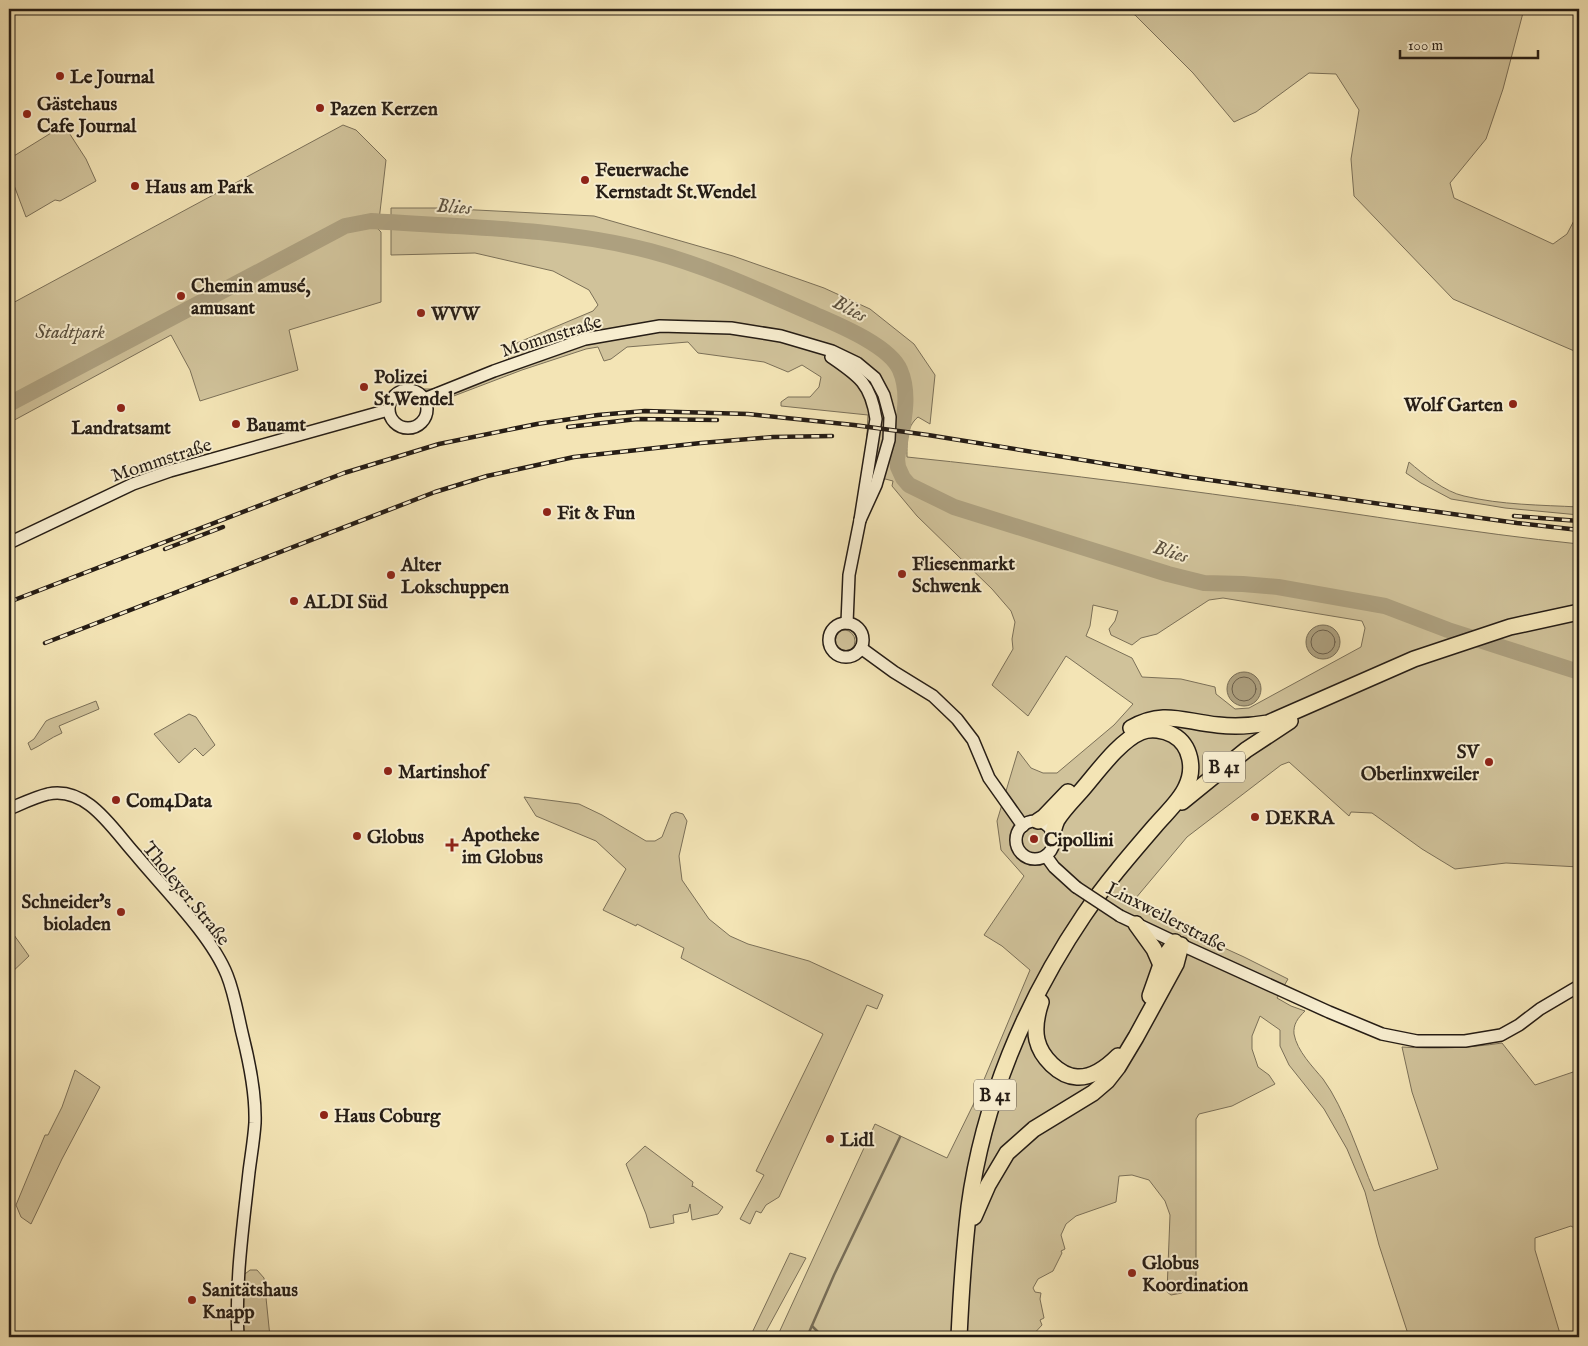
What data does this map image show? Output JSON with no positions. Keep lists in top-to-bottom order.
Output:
{
  "streets": {
    "highway": ["B 41"],
    "main road": ["Mommstraße", "Tholeyer Straße", "Linxweilerstraße"]
  },
  "water": ["Blies"],
  "parks": ["Stadtpark"],
  "places": {
    "other": [
      "Le Journal",
      "Pazen Kerzen",
      "Gästehaus Cafe Journal",
      "Feuerwache Kernstadt St.Wendel",
      "Haus am Park",
      "Chemin amusé, amusant",
      "WVW",
      "Polizei St.Wendel",
      "Wolf Garten",
      "Landratsamt",
      "Bauamt",
      "Fit & Fun",
      "Fliesenmarkt Schwenk",
      "Alter Lokschuppen",
      "ALDI Süd",
      "SV Oberlinxweiler",
      "Martinshof",
      "Com4Data",
      "DEKRA",
      "Globus",
      "Cipollini",
      "Schneider's bioladen",
      "Haus Coburg",
      "Lidl",
      "Globus Koordination",
      "Sanitätshaus Knapp"
    ],
    "health": ["Apotheke im Globus"]
  },
  "scale_bar": "100 m"
}
